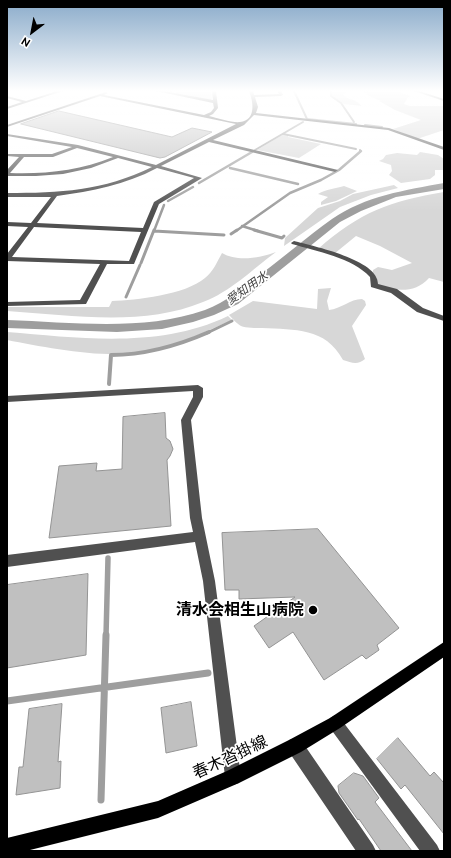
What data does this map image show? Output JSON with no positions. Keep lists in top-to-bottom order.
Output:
{
  "streets": {
    "main road": ["春木沓掛線"]
  },
  "water": ["愛知用水"],
  "places": ["清水会相生山病院"],
  "north": "bottom left"
}
